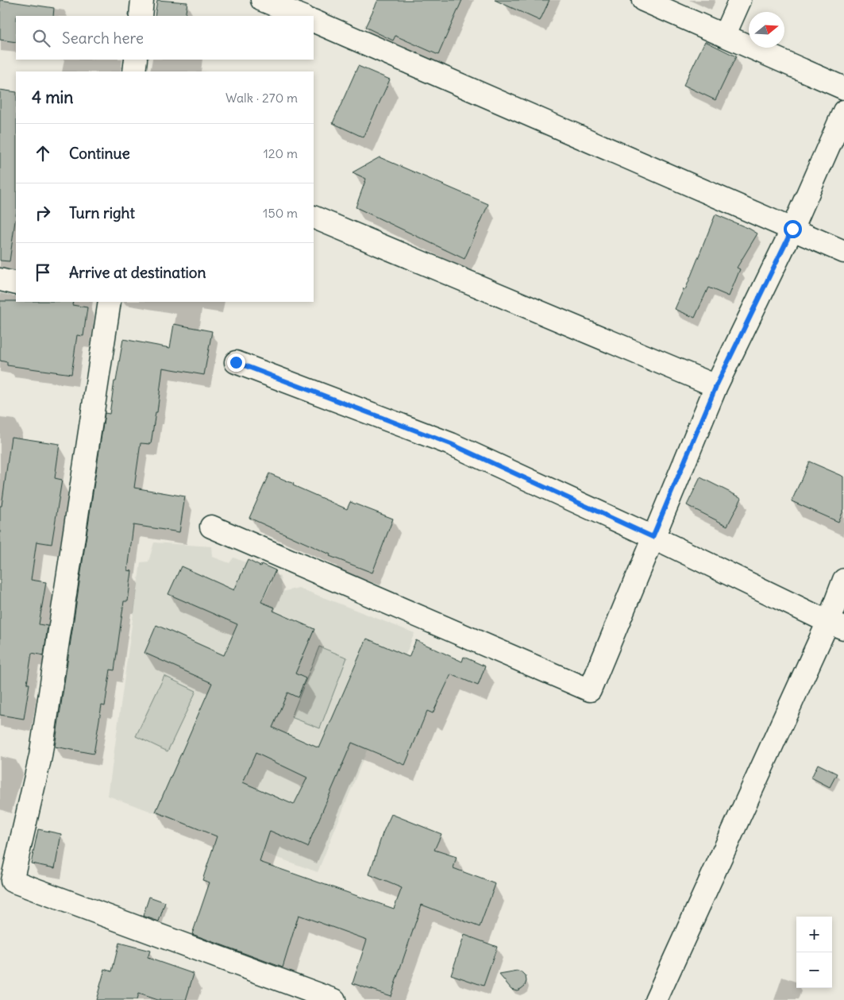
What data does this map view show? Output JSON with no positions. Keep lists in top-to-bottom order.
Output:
{
  "north": "right",
  "page": {
    "search": "Search here",
    "heading": ["4 min", "Walk · 270 m"],
    "list": [
      ["Continue", "120 m"],
      ["Turn right", "150 m"],
      "Arrive at destination"
    ],
    "map_buttons": ["+", "−"]
  }
}
